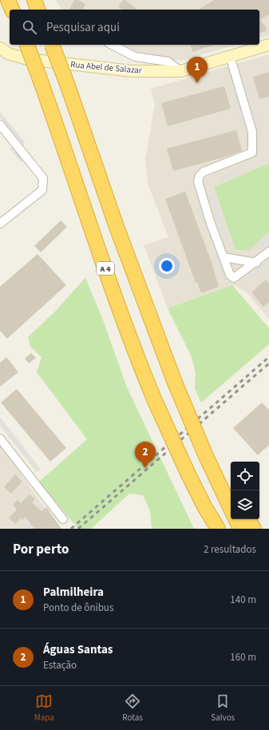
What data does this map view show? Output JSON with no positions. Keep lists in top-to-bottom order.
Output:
{
  "streets": {
    "highway": ["A 4"],
    "street": ["Rua Abel de Salazar"]
  },
  "page": {
    "search": "Pesquisar aqui",
    "pins": ["1", "2"],
    "heading": ["Por perto", "2 resultados"],
    "list": [
      {
        "mark": "1",
        "name": "Palmilheira",
        "note": "Ponto de ônibus",
        "value": "140 m"
      },
      {
        "mark": "2",
        "name": "Águas Santas",
        "note": "Estação",
        "value": "160 m"
      }
    ],
    "nav": ["Mapa", "Rotas", "Salvos"]
  }
}
